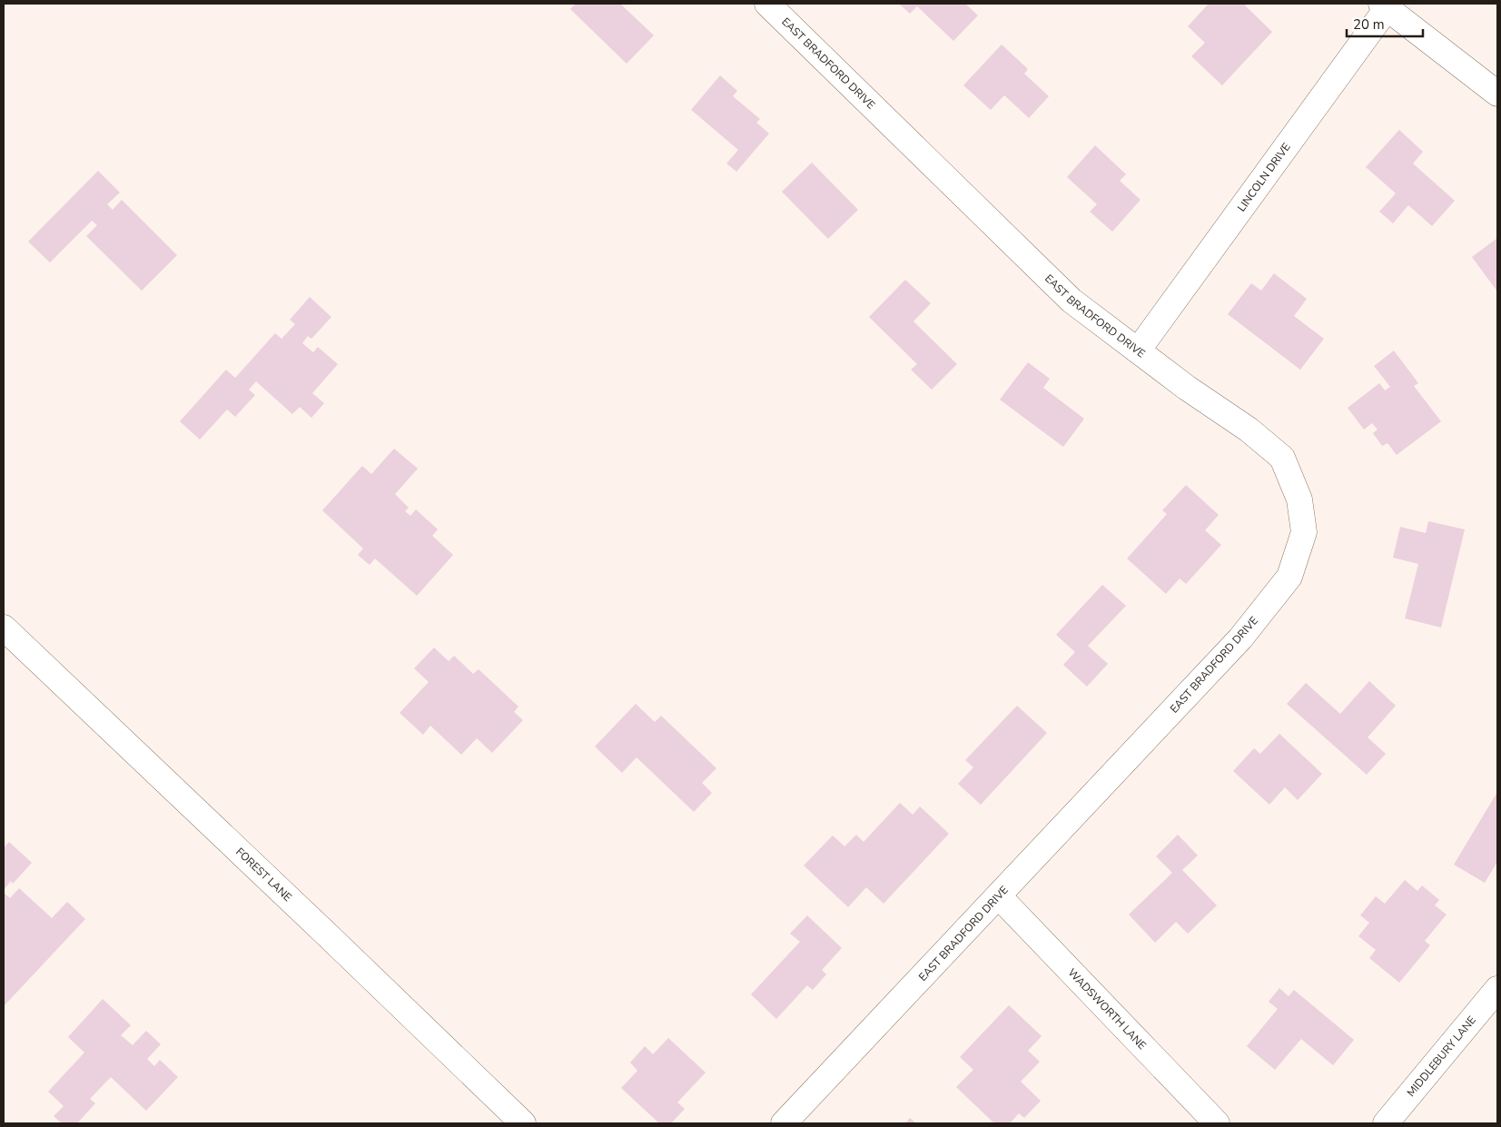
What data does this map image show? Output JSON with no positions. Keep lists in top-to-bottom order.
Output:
{
  "streets": {
    "street": [
      "EAST BRADFORD DRIVE",
      "LINCOLN DRIVE",
      "FOREST LANE",
      "WADSWORTH LANE",
      "MIDDLEBURY LANE"
    ]
  },
  "crossings": [
    ["EAST BRADFORD DRIVE", "LINCOLN DRIVE"],
    ["EAST BRADFORD DRIVE", "WADSWORTH LANE"]
  ],
  "scale_bar": "20 m"
}
